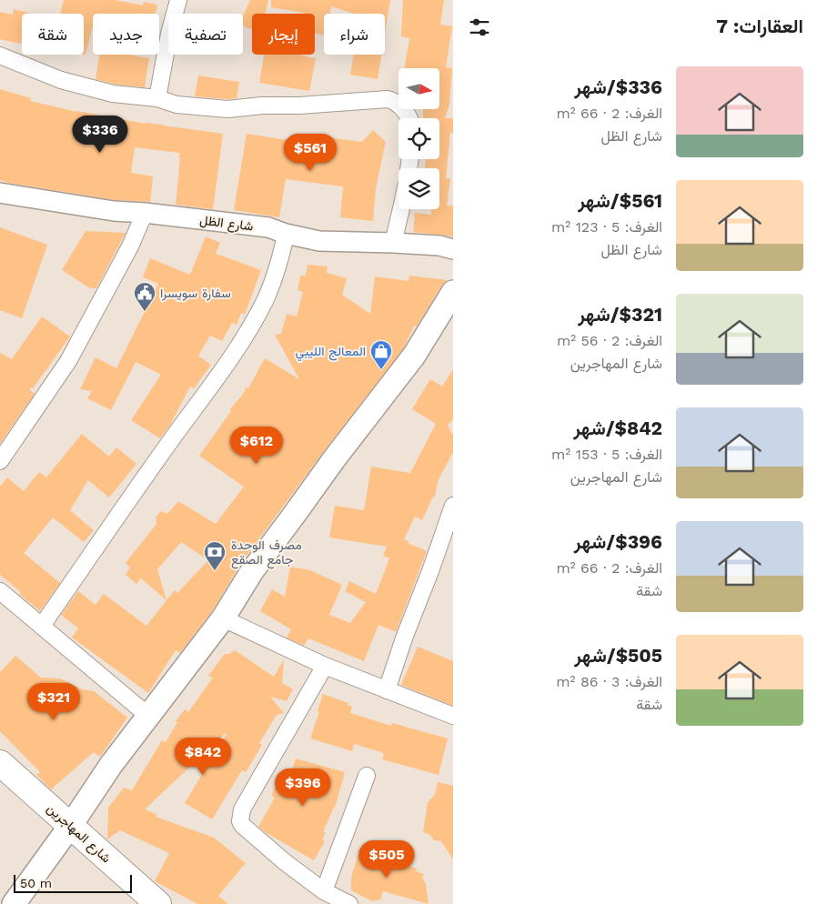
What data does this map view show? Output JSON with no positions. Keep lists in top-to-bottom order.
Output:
{
  "streets": {
    "main road": ["شارع المهاجرين"],
    "street": ["شارع الظل"]
  },
  "places": {
    "public building": ["سفارة سويسرا"],
    "shop": ["المعالج الليبي"],
    "bank": ["مصرف الوحدة جامع الصقع"]
  },
  "scale_bar": "50 m",
  "north": "right",
  "page": {
    "heading": "العقارات: 7",
    "chip": [
      "شراء",
      "إيجار",
      "تصفية",
      "جديد",
      "شقة"
    ],
    "list": [
      {
        "name": "$336/شهر",
        "note": "الغرف: 2 · 66 m² · شارع الظل"
      },
      {
        "name": "$561/شهر",
        "note": "الغرف: 5 · 123 m² · شارع الظل"
      },
      {
        "name": "$321/شهر",
        "note": "الغرف: 2 · 56 m² · شارع المهاجرين"
      },
      {
        "name": "$842/شهر",
        "note": "الغرف: 5 · 153 m² · شارع المهاجرين"
      },
      {
        "name": "$396/شهر",
        "note": "الغرف: 2 · 66 m² · شقة"
      },
      {
        "name": "$505/شهر",
        "note": "الغرف: 3 · 86 m² · شقة"
      }
    ],
    "price": [
      "$336",
      "$561",
      "$612",
      "$321",
      "$842",
      "$396",
      "$505"
    ],
    "scale": "50 m"
  }
}
